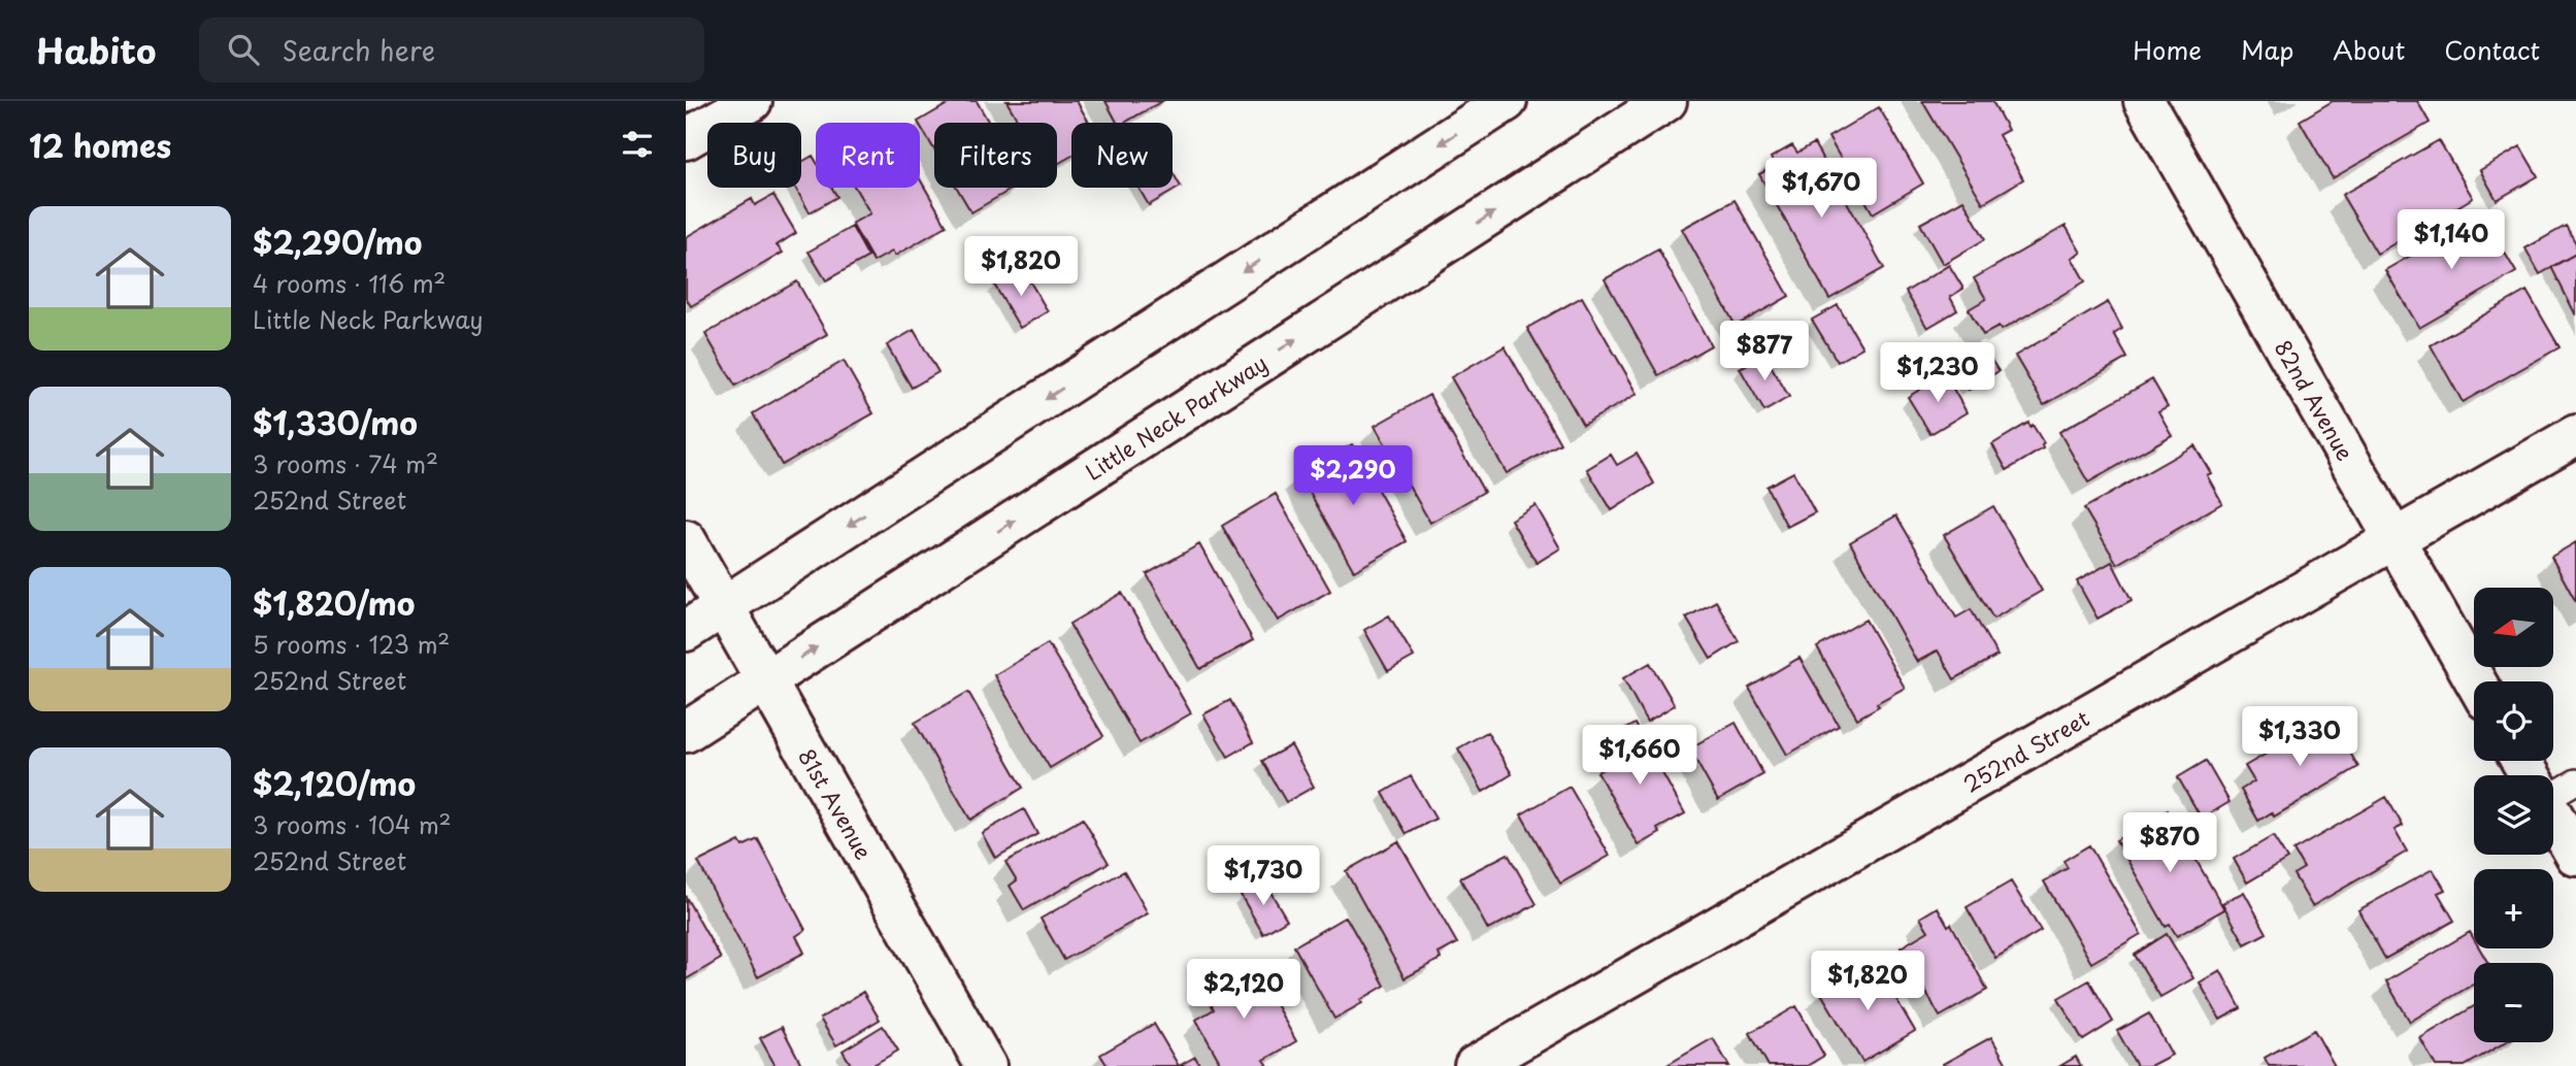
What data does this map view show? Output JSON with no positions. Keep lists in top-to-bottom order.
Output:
{
  "streets": {
    "street": [
      "82nd Avenue",
      "Little Neck Parkway",
      "252nd Street",
      "81st Avenue"
    ]
  },
  "crossings": [
    ["82nd Avenue", "252nd Street"],
    ["Little Neck Parkway", "81st Avenue"]
  ],
  "north": "left",
  "page": {
    "header": "Habito",
    "search": "Search here",
    "nav": [
      "Home",
      "Map",
      "About",
      "Contact"
    ],
    "heading": "12 homes",
    "chip": [
      "Buy",
      "Rent",
      "Filters",
      "New"
    ],
    "price": [
      "$1,670",
      "$1,140",
      "$1,820",
      "$877",
      "$1,230",
      "$2,290",
      "$1,330",
      "$1,660",
      "$870",
      "$1,730",
      "$1,820",
      "$2,120"
    ],
    "list": [
      {
        "name": "$2,290/mo",
        "note": "4 rooms · 116 m² · Little Neck Parkway"
      },
      {
        "name": "$1,330/mo",
        "note": "3 rooms · 74 m² · 252nd Street"
      },
      {
        "name": "$1,820/mo",
        "note": "5 rooms · 123 m² · 252nd Street"
      },
      {
        "name": "$2,120/mo",
        "note": "3 rooms · 104 m² · 252nd Street"
      }
    ],
    "map_buttons": ["+", "−"]
  }
}
